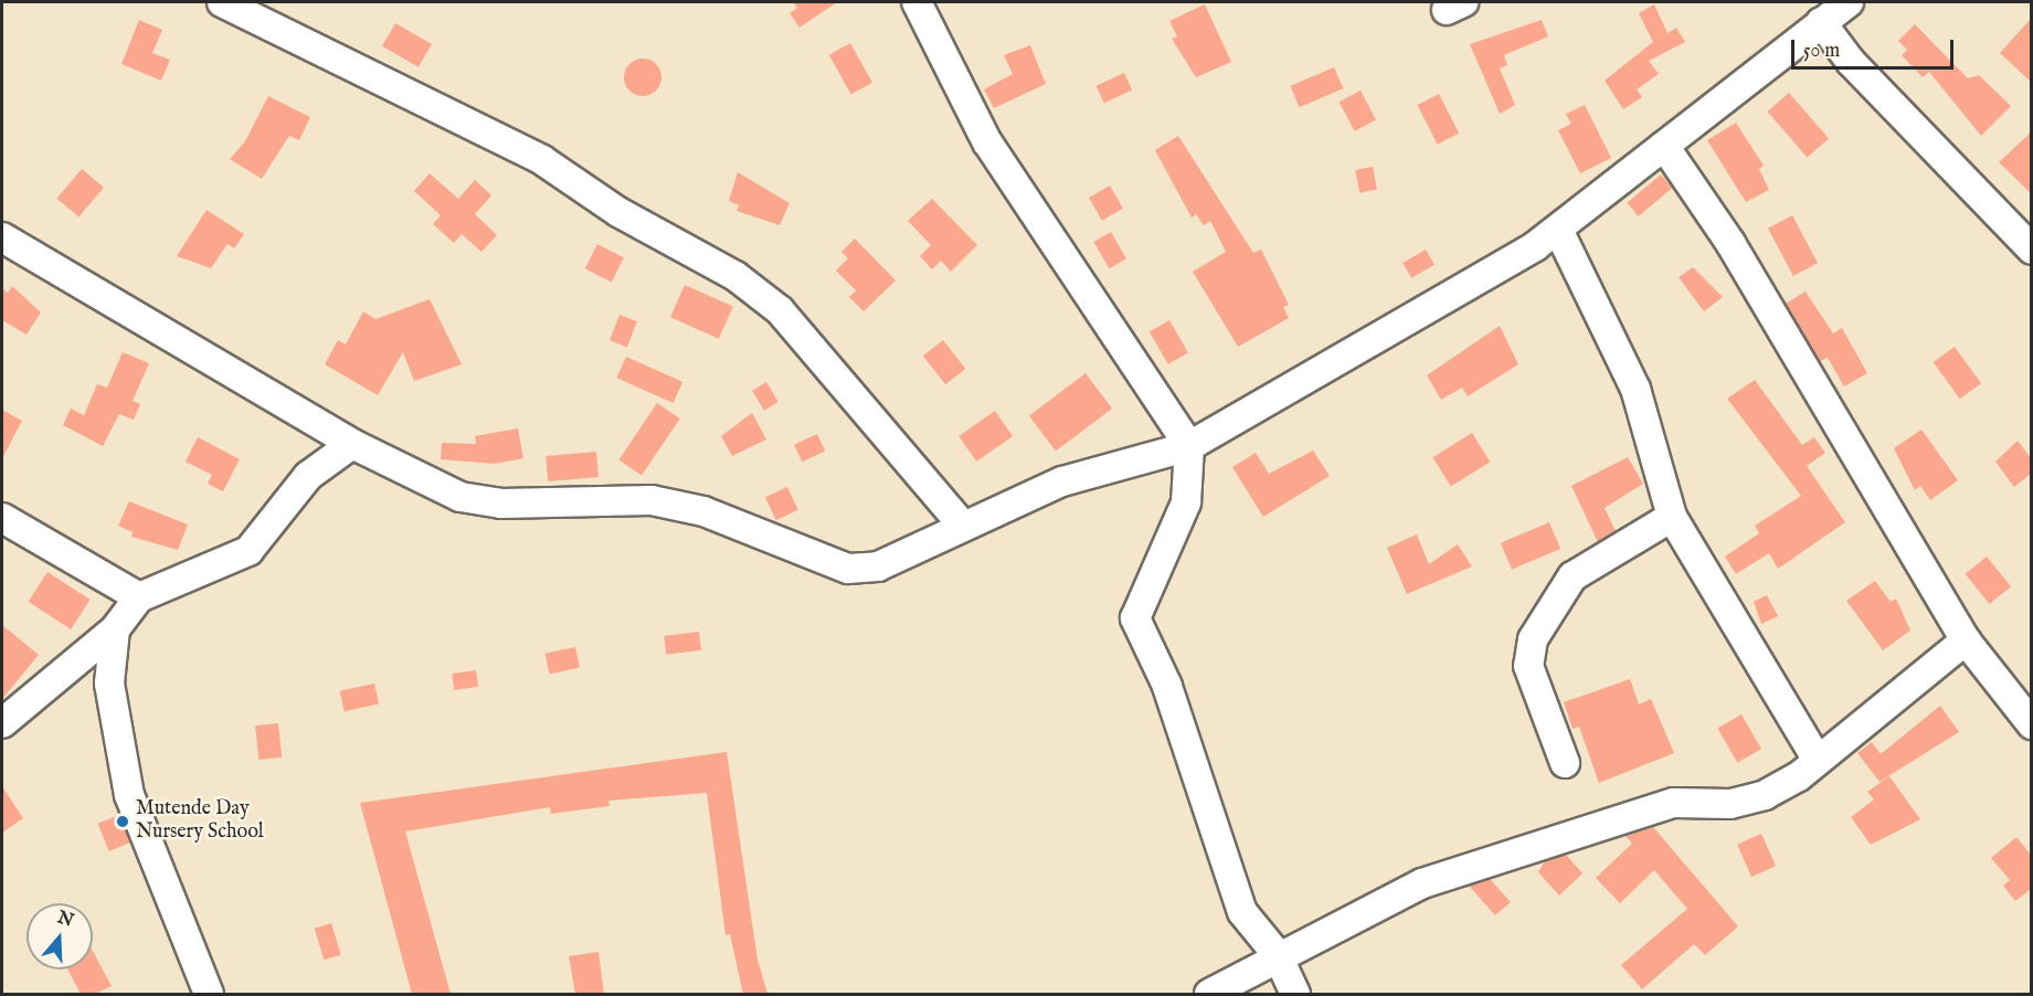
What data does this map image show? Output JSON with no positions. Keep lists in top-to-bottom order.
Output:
{
  "places": ["Mutende Day Nursery School"],
  "scale_bar": "50 m",
  "north": "top"
}
